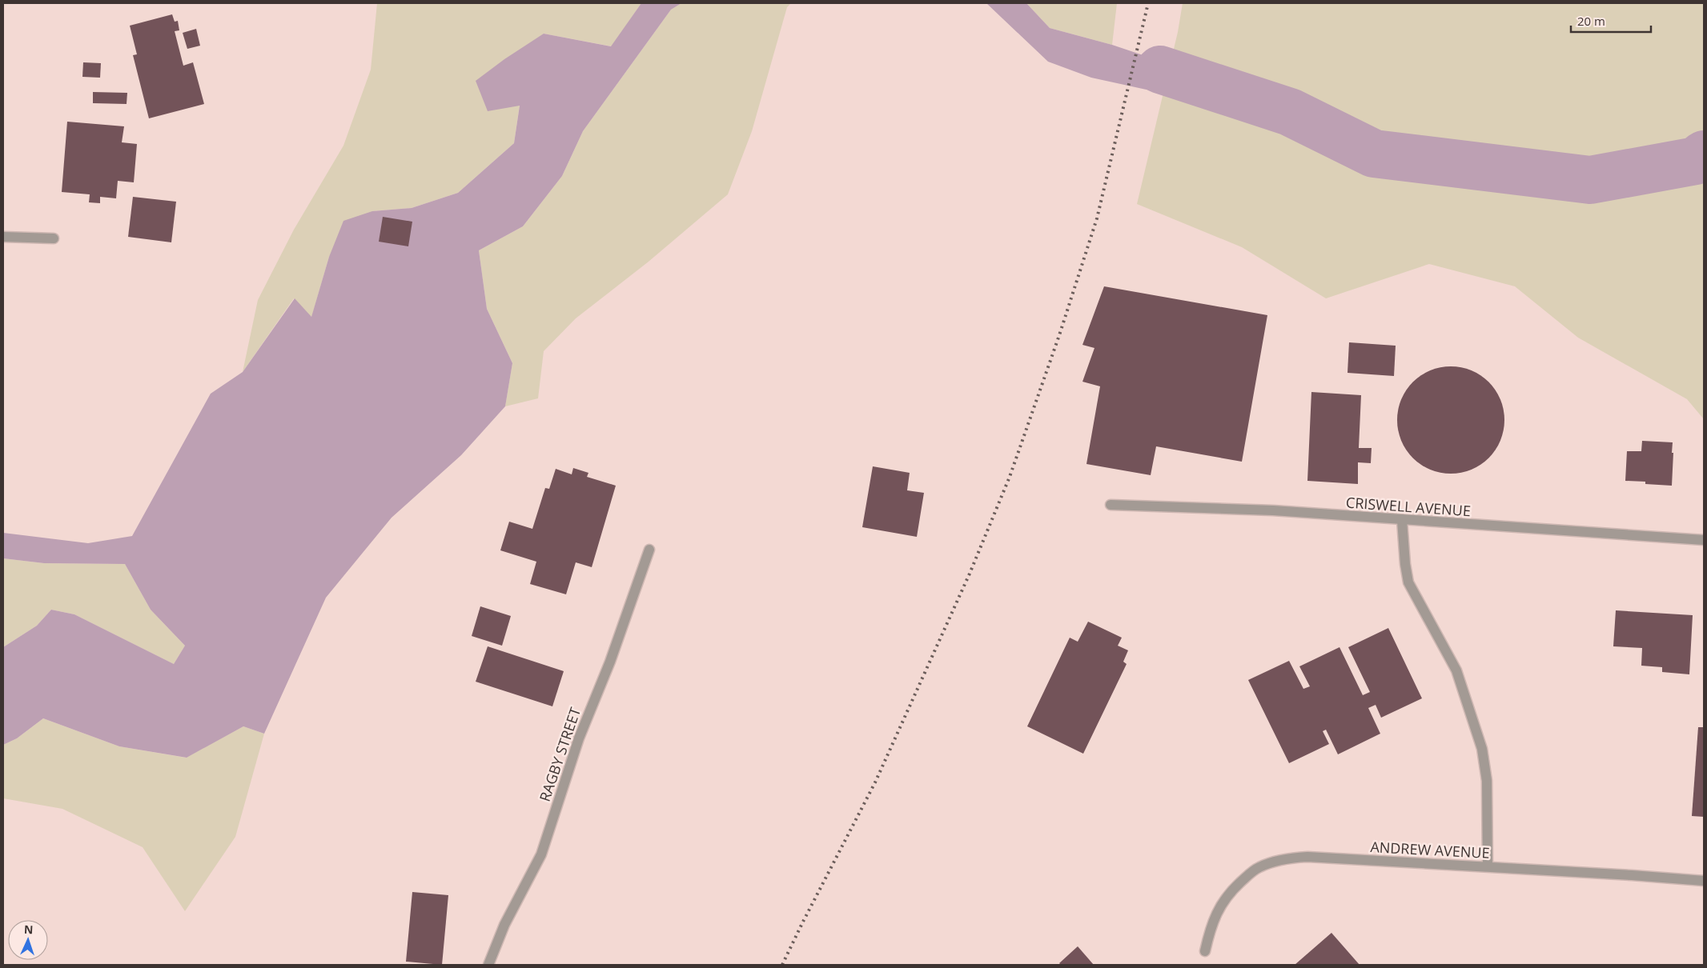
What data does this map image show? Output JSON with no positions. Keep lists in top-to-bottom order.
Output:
{
  "streets": {
    "street": ["CRISWELL AVENUE", "RAGBY STREET", "ANDREW AVENUE"]
  },
  "scale_bar": "20 m",
  "north": "top"
}
